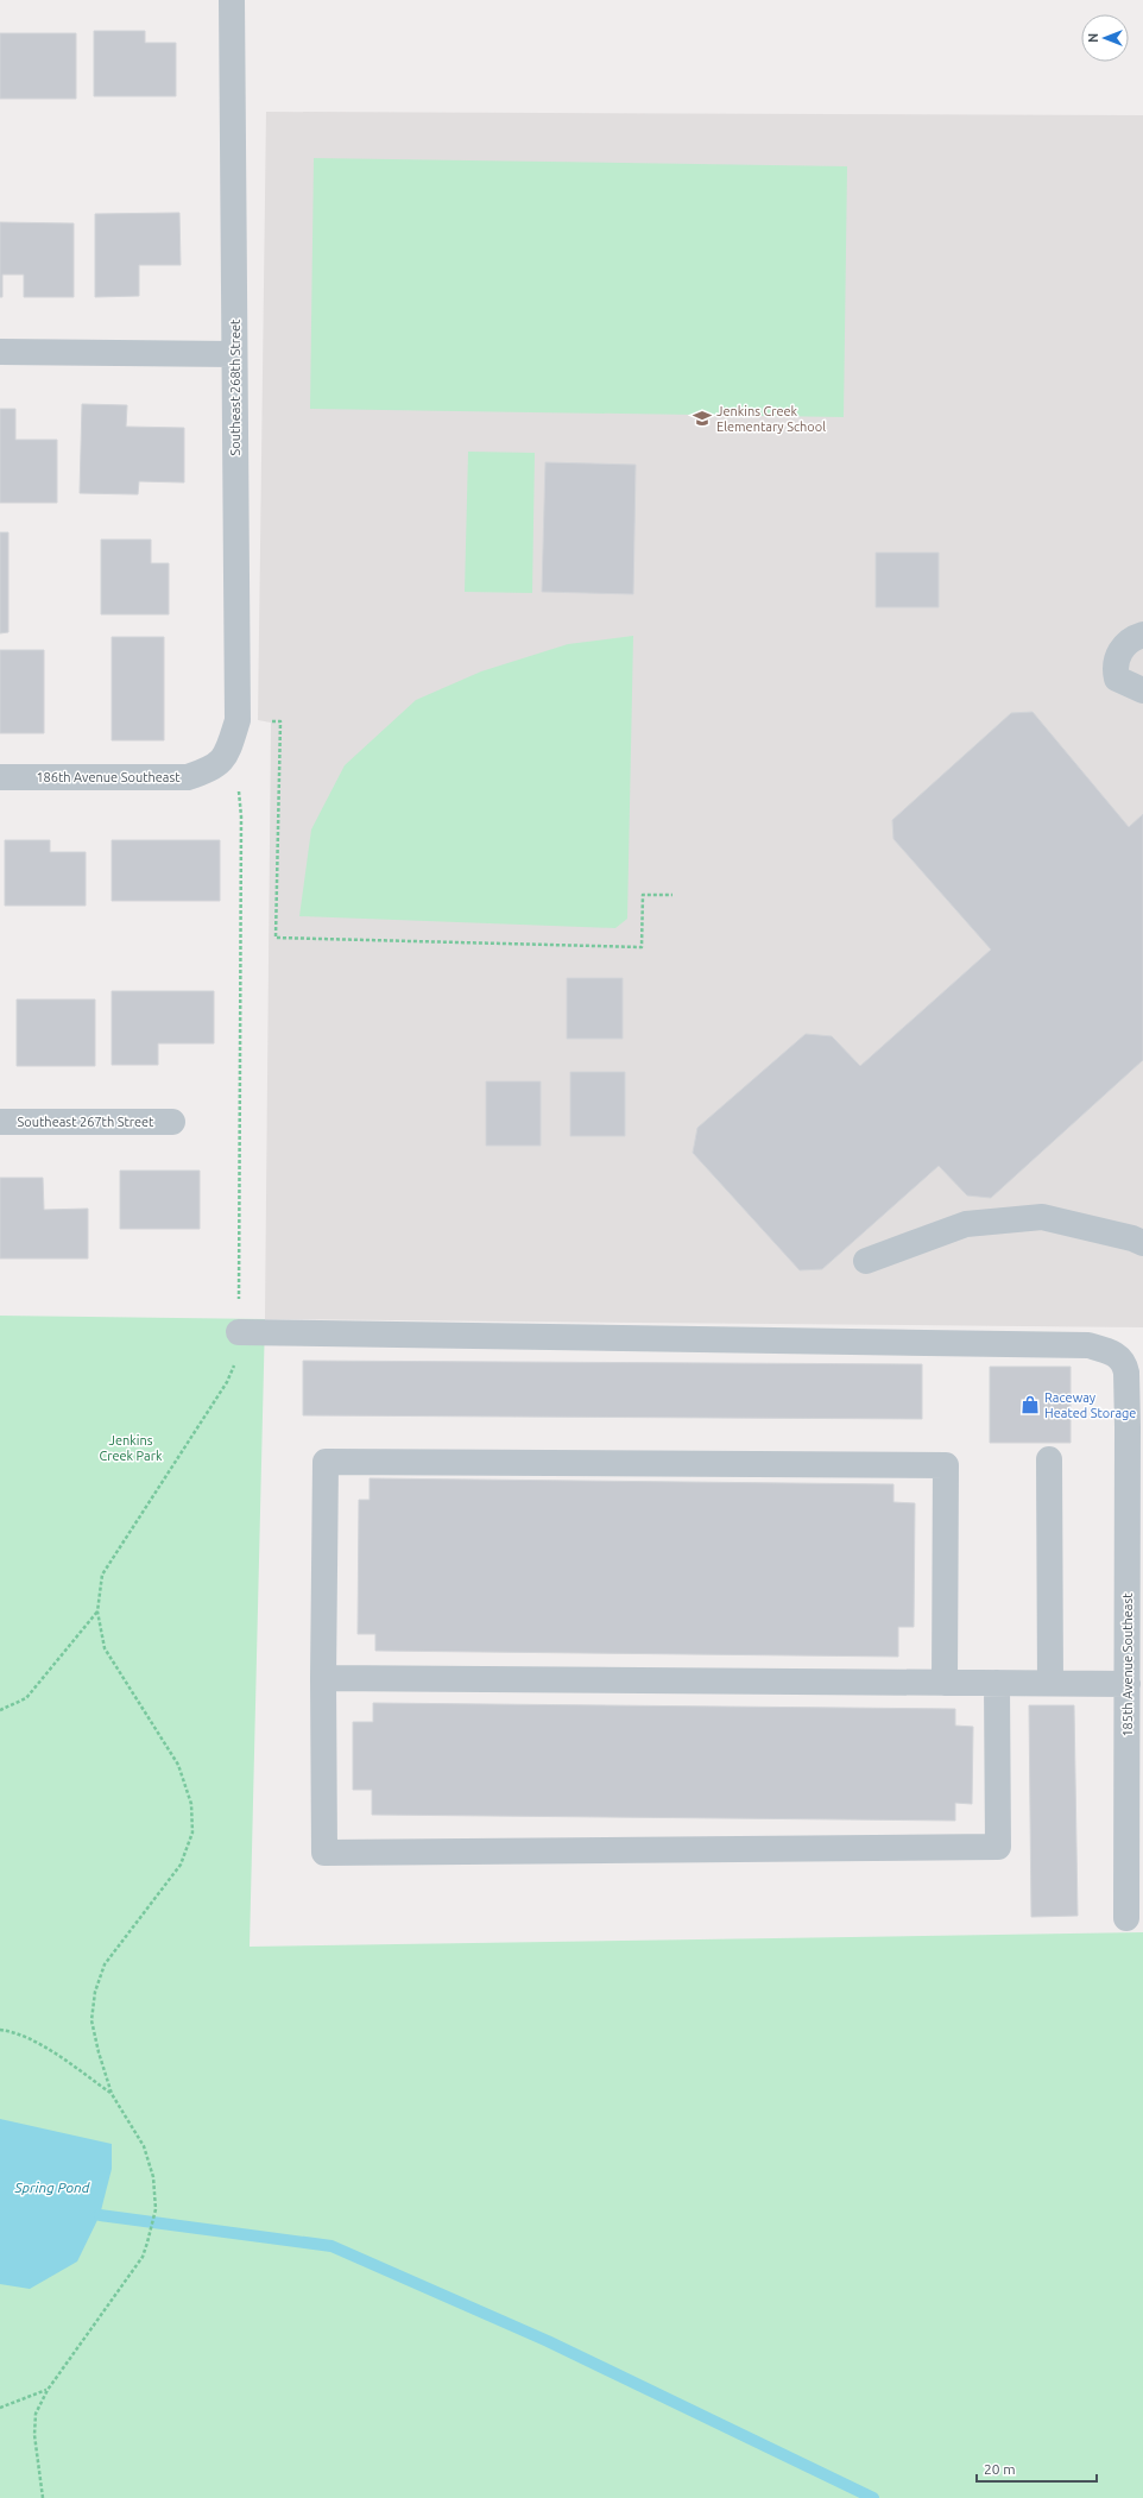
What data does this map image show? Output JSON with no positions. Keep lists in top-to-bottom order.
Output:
{
  "streets": {
    "street": [
      "Southeast 268th Street",
      "186th Avenue Southeast",
      "Southeast 267th Street",
      "185th Avenue Southeast"
    ]
  },
  "crossings": [
    ["Southeast 268th Street", "186th Avenue Southeast"]
  ],
  "water": ["Spring Pond"],
  "parks": ["Jenkins Creek Park"],
  "places": {
    "school or university": ["Jenkins Creek Elementary School"],
    "shop": ["Raceway Heated Storage"]
  },
  "scale_bar": "20 m",
  "north": "left"
}
